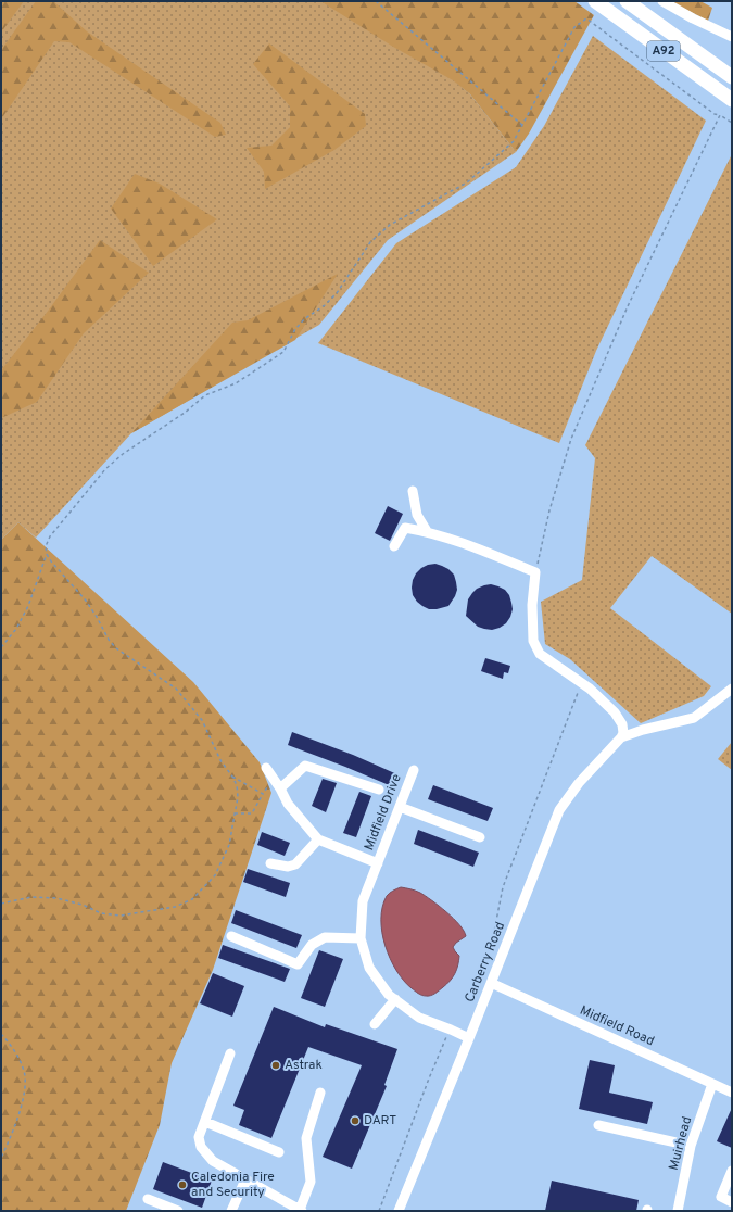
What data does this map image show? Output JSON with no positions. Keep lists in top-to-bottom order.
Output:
{
  "streets": {
    "highway": ["A92"],
    "street": [
      "Midfield Drive",
      "Carberry Road",
      "Midfield Road",
      "Muirhead"
    ]
  },
  "crossings": [
    ["Midfield Drive", "Carberry Road"],
    ["Carberry Road", "Midfield Road"],
    ["Midfield Road", "Muirhead"]
  ],
  "places": ["Astrak", "DART", "Caledonia Fire and Security"]
}
